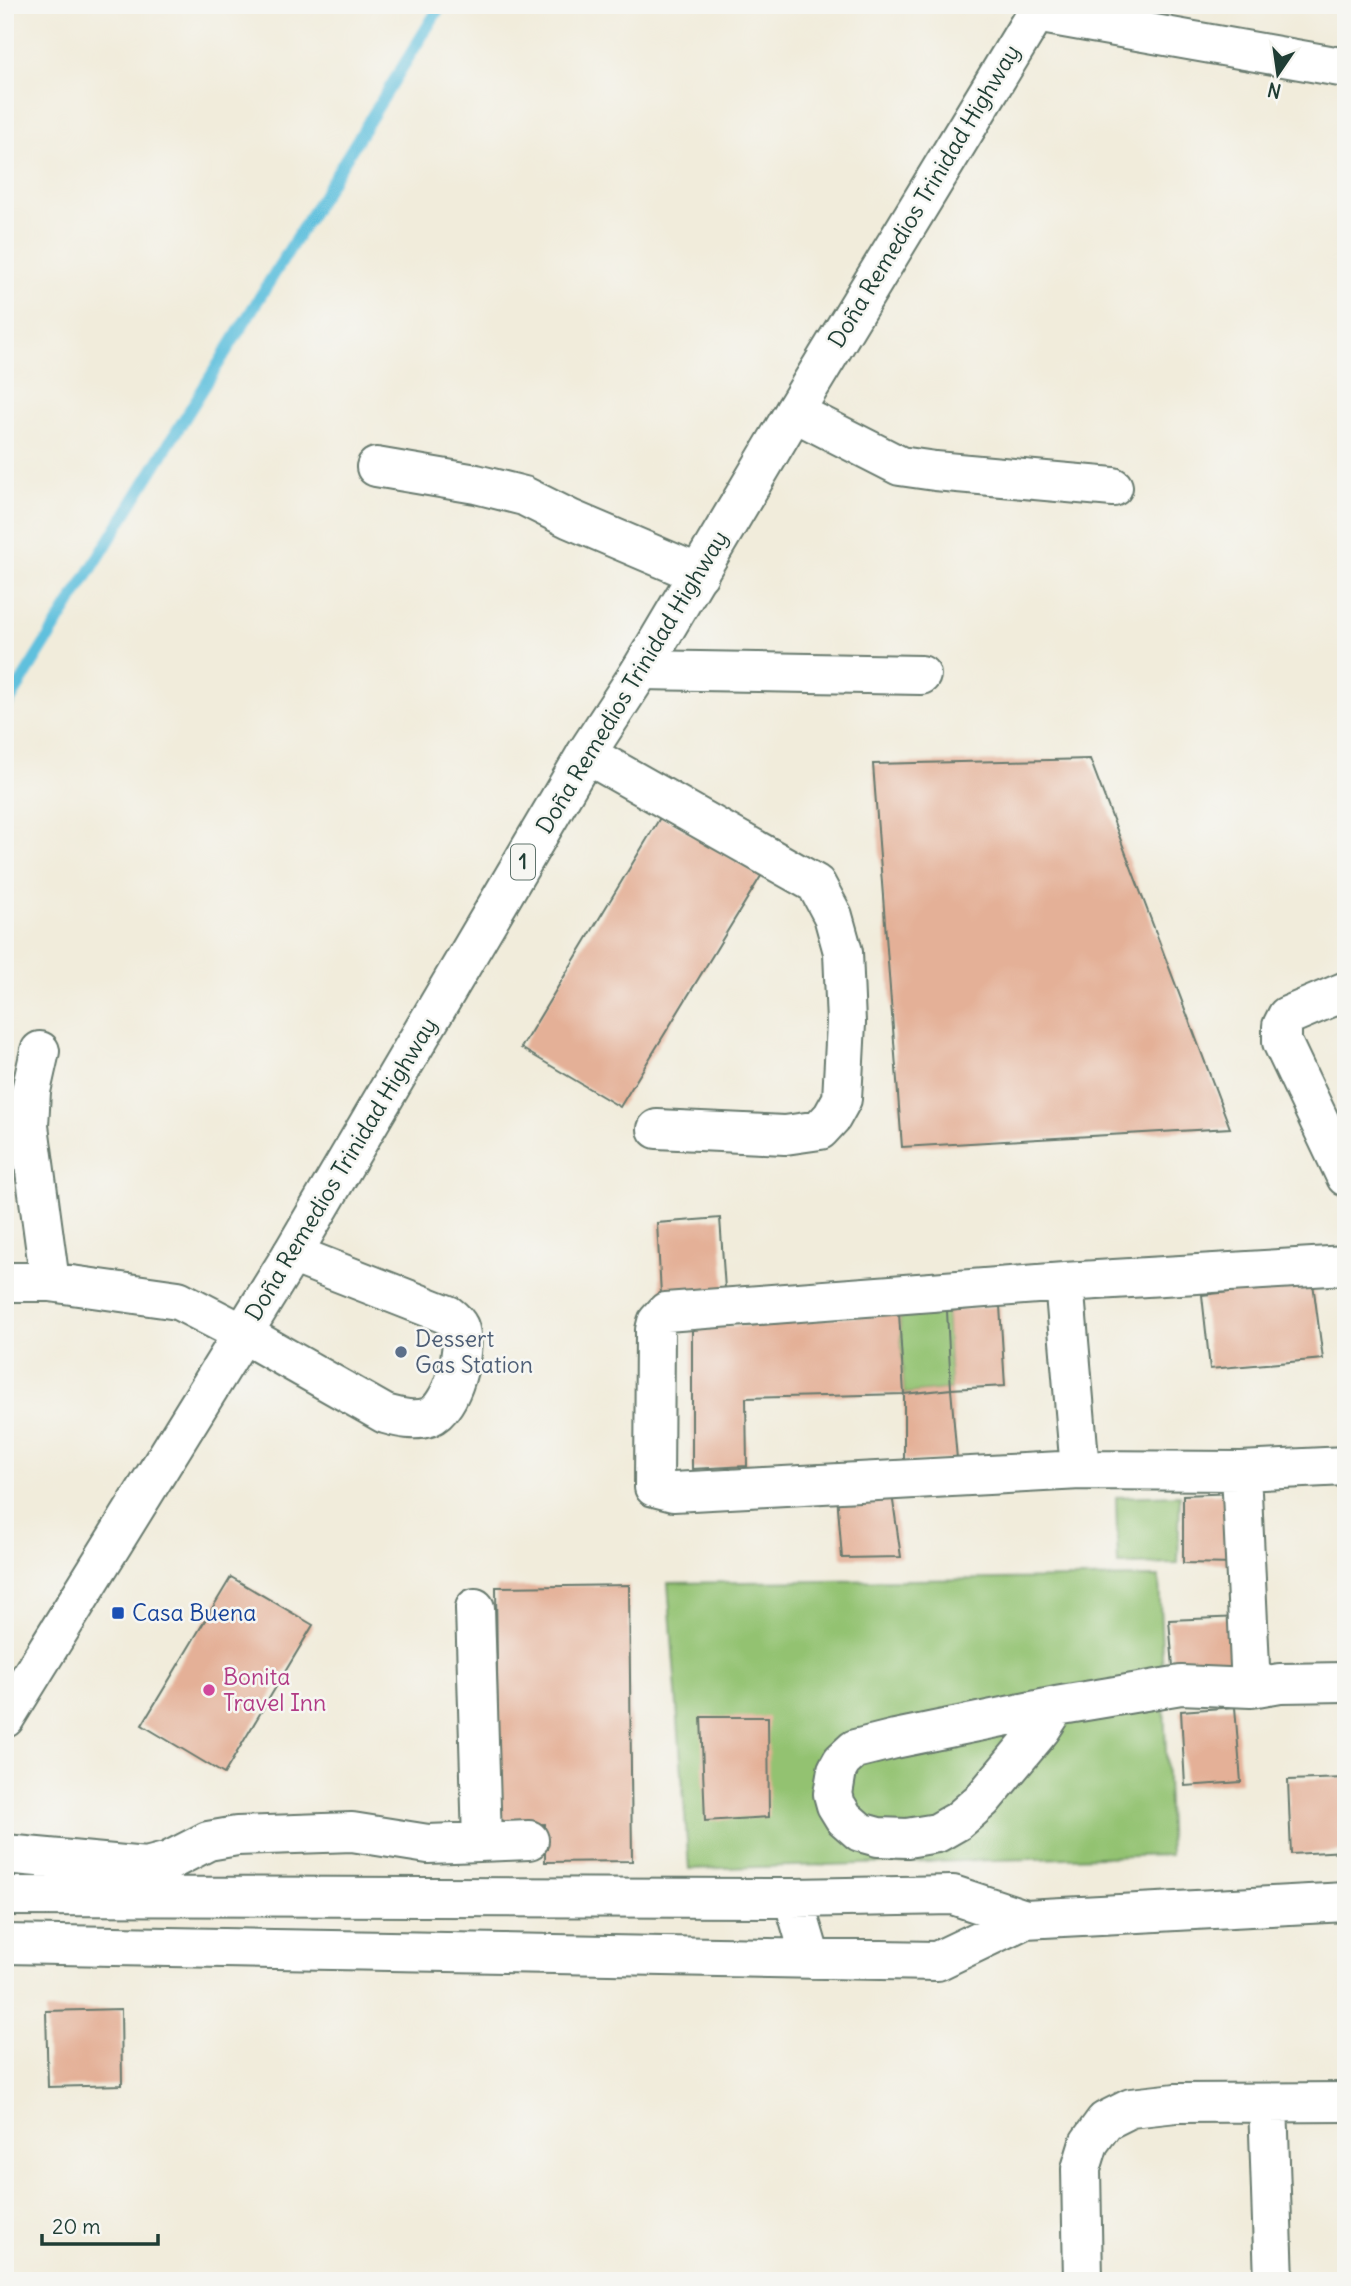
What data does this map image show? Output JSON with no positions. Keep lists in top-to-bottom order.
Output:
{
  "streets": {
    "main road": ["Doña Remedios Trinidad Highway", "1"]
  },
  "places": {
    "other": ["Dessert Gas Station", "Bonita Travel Inn"],
    "transit": ["Casa Buena"]
  },
  "scale_bar": "20 m",
  "north": "bottom"
}
